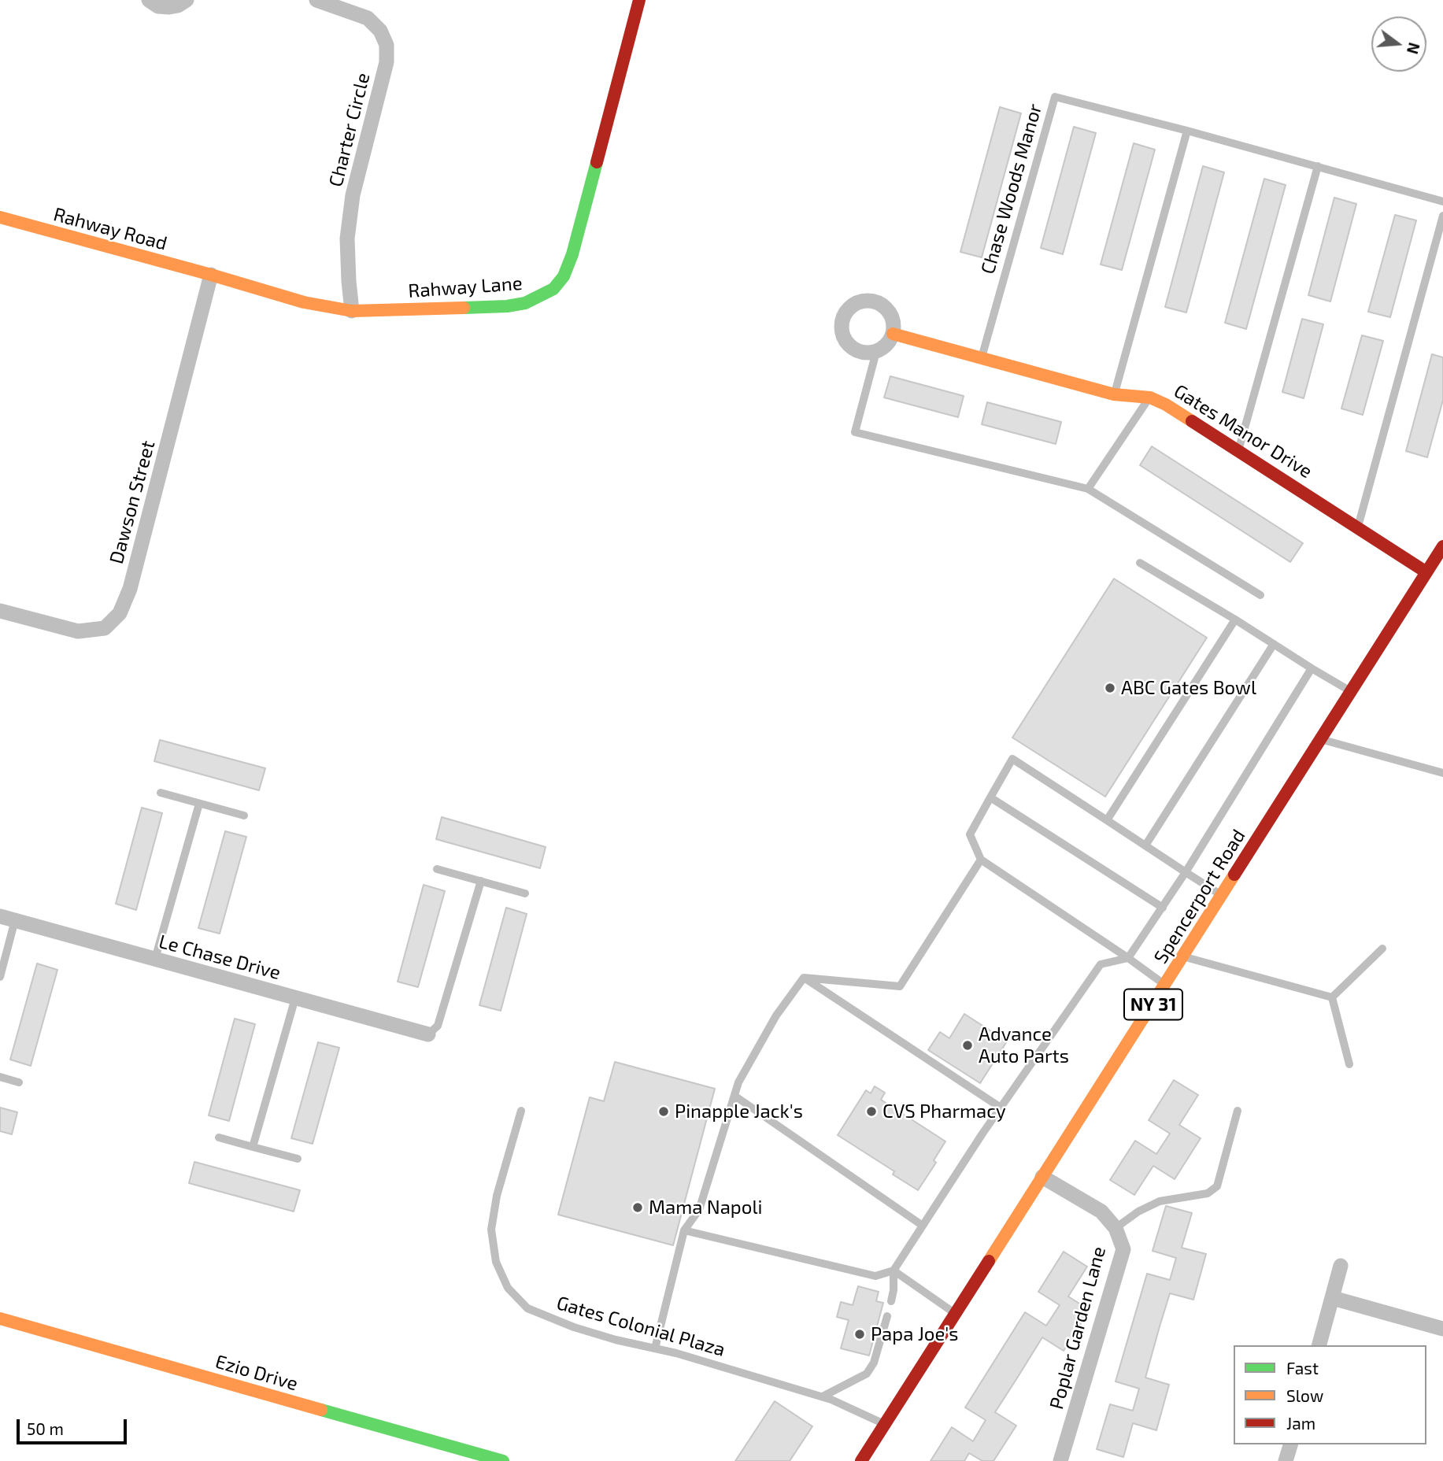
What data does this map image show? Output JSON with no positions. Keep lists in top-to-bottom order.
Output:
{
  "streets": {
    "street": [
      "Charter Circle",
      "Rahway Road",
      "Rahway Lane",
      "Gates Manor Drive",
      "Dawson Street",
      "Spencerport Road",
      "Le Chase Drive",
      "NY 31",
      "Poplar Garden Lane",
      "Ezio Drive"
    ],
    "lane": ["Chase Woods Manor", "Gates Colonial Plaza"]
  },
  "crossings": [
    ["Charter Circle", "Rahway Lane"],
    ["Chase Woods Manor", "Gates Manor Drive"],
    ["Rahway Road", "Rahway Lane"],
    ["Rahway Road", "Dawson Street"],
    ["Rahway Lane", "Dawson Street"],
    ["Gates Manor Drive", "Spencerport Road"],
    ["Spencerport Road", "Gates Colonial Plaza"],
    ["Spencerport Road", "Poplar Garden Lane"]
  ],
  "places": [
    "ABC Gates Bowl",
    "Advance Auto Parts",
    "Pinapple Jack's",
    "CVS Pharmacy",
    "Mama Napoli",
    "Papa Joe's"
  ],
  "legend": ["Fast", "Slow", "Jam"],
  "scale_bar": "50 m",
  "north": "right"
}
